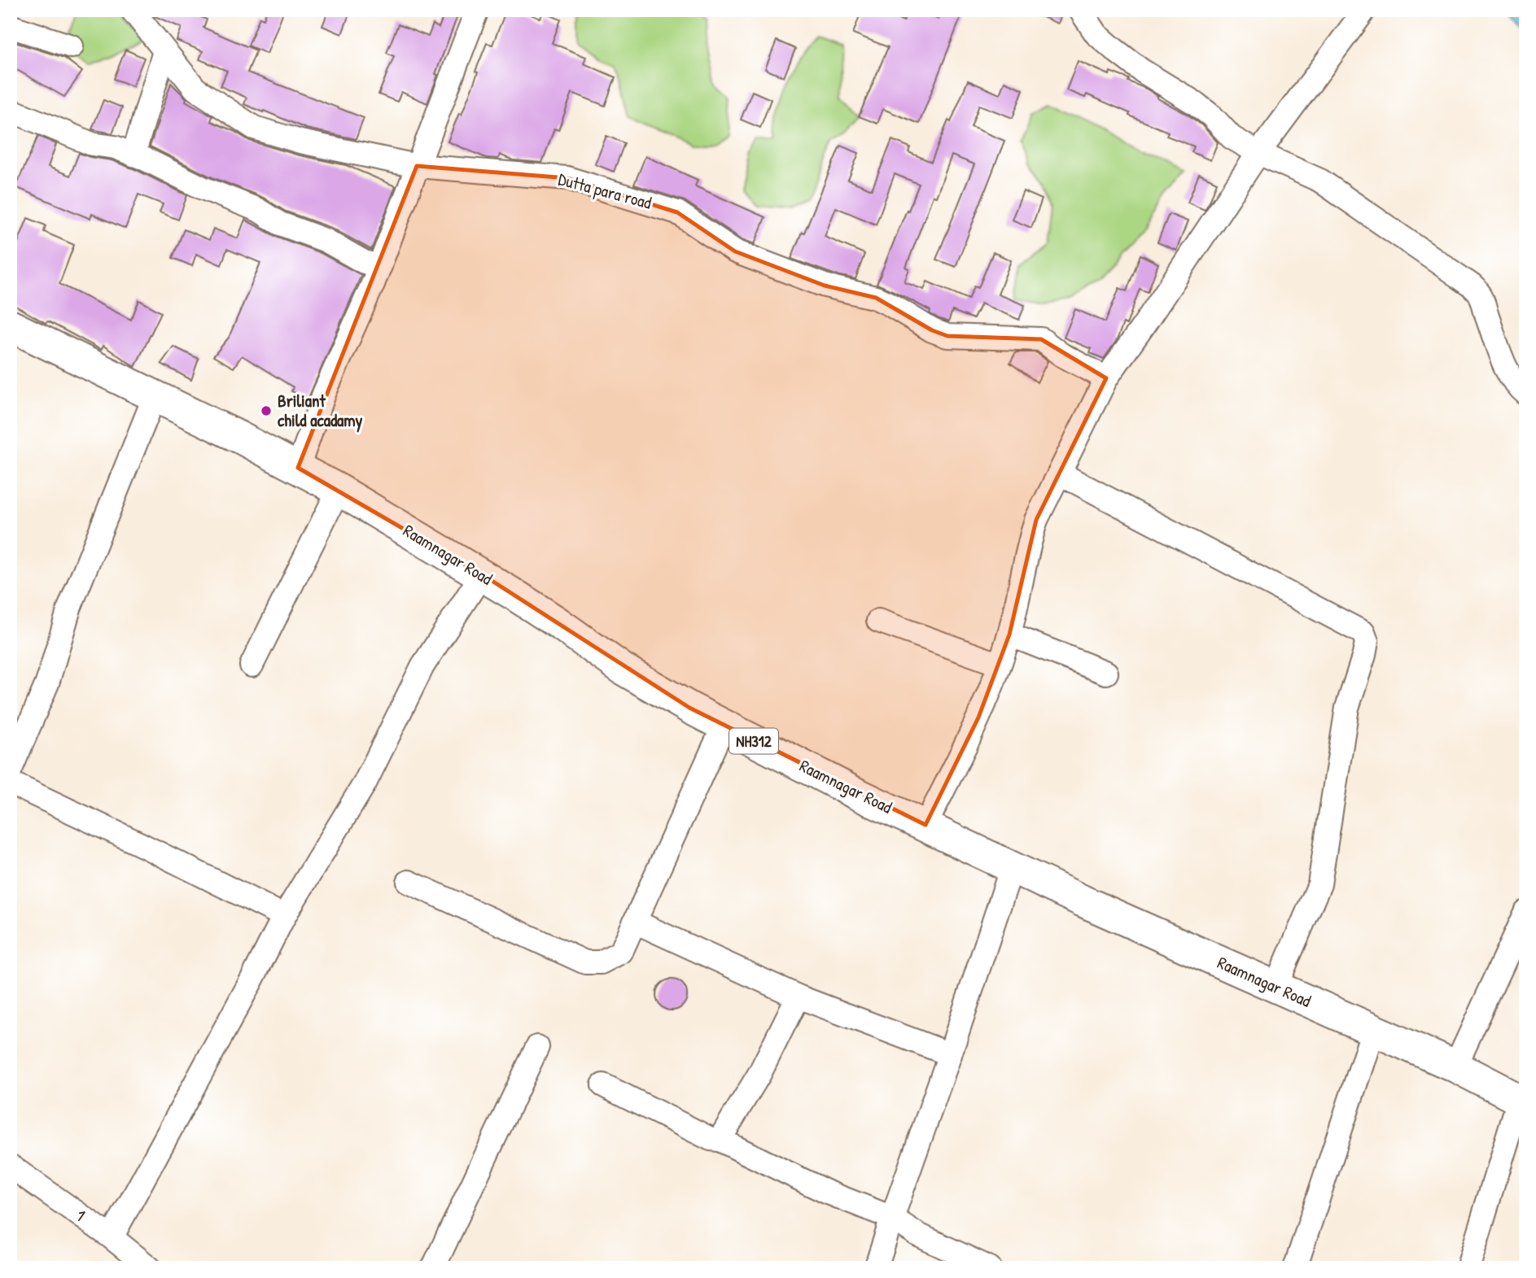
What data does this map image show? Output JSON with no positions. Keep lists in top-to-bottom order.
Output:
{
  "streets": {
    "highway": ["Raamnagar Road", "NH312"],
    "street": ["Dutta para road", "1"]
  },
  "places": ["Briliant child acadamy"]
}
